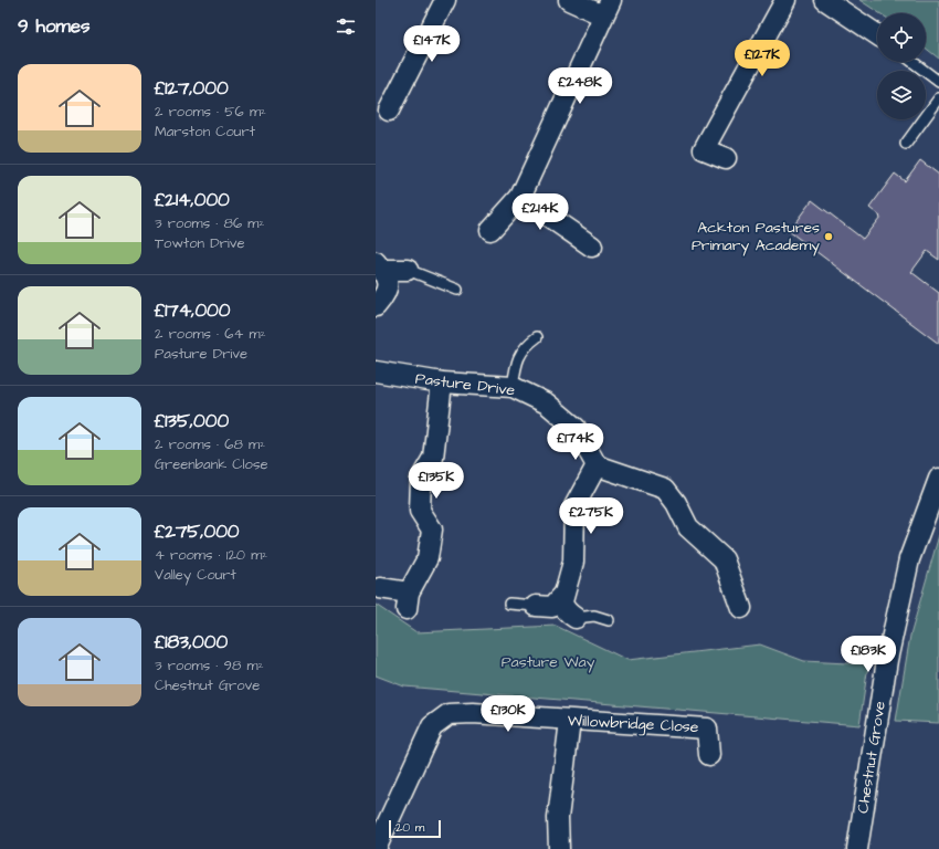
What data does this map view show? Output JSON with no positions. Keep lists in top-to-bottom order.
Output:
{
  "streets": {
    "street": ["Pasture Drive", "Willowbridge Close", "Chestnut Grove"]
  },
  "parks": ["Pasture Way"],
  "places": ["Ackton Pastures Primary Academy"],
  "scale_bar": "20 m",
  "page": {
    "heading": "9 homes",
    "price": [
      "£147K",
      "£127K",
      "£248K",
      "£214K",
      "£174K",
      "£135K",
      "£275K",
      "£183K",
      "£130K"
    ],
    "list": [
      {
        "name": "£127,000",
        "note": "2 rooms · 56 m² · Marston Court"
      },
      {
        "name": "£214,000",
        "note": "3 rooms · 86 m² · Towton Drive"
      },
      {
        "name": "£174,000",
        "note": "2 rooms · 64 m² · Pasture Drive"
      },
      {
        "name": "£135,000",
        "note": "2 rooms · 68 m² · Greenbank Close"
      },
      {
        "name": "£275,000",
        "note": "4 rooms · 120 m² · Valley Court"
      },
      {
        "name": "£183,000",
        "note": "3 rooms · 98 m² · Chestnut Grove"
      }
    ],
    "scale": "20 m"
  }
}
